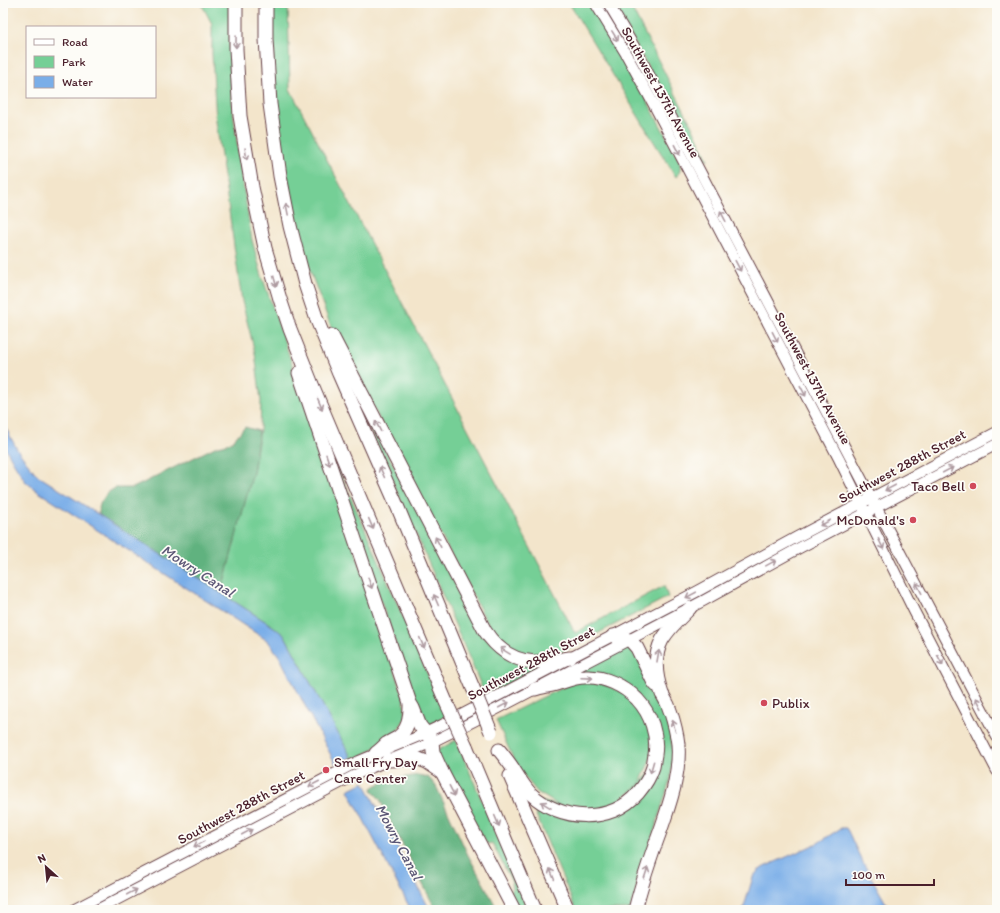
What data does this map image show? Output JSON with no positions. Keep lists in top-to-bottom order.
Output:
{
  "streets": {
    "main road": ["Southwest 137th Avenue", "Southwest 288th Street"]
  },
  "crossings": [
    ["Southwest 137th Avenue", "Southwest 288th Street"]
  ],
  "water": ["Mowry Canal"],
  "places": [
    "Taco Bell",
    "McDonald's",
    "Publix",
    "Small Fry Day Care Center"
  ],
  "legend": ["Road", "Park", "Water"],
  "scale_bar": "100 m",
  "north": "top left"
}
